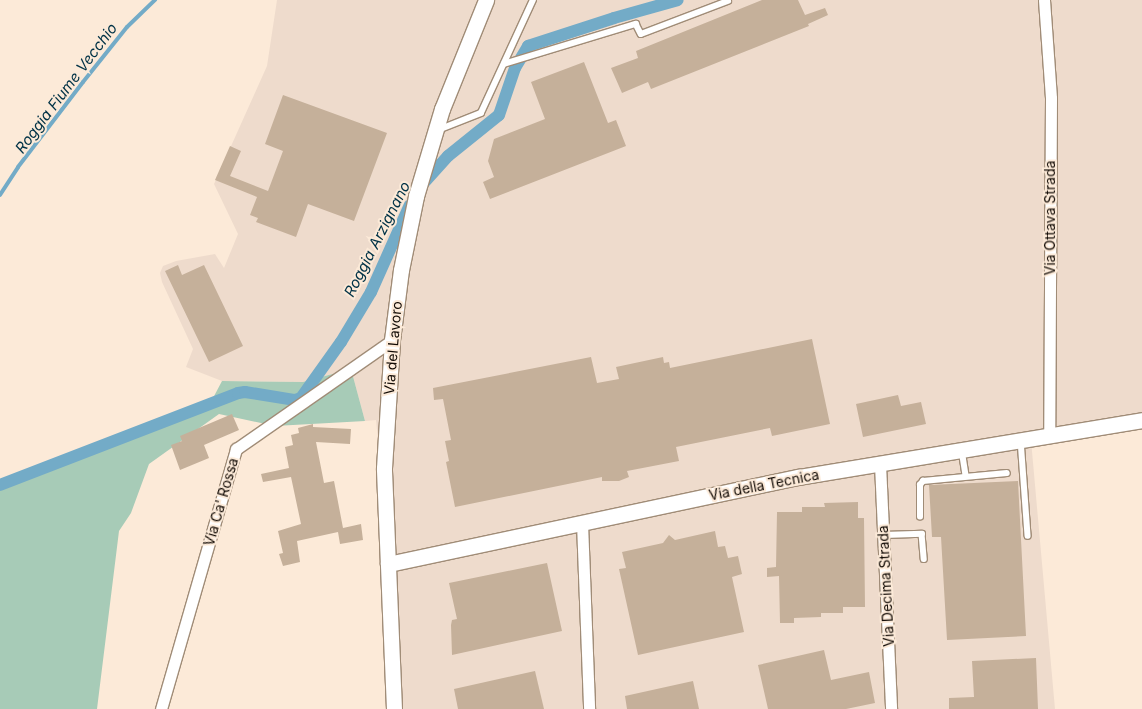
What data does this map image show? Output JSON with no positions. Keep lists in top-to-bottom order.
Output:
{
  "streets": {
    "street": [
      "Via Ottava Strada",
      "Via del Lavoro",
      "Via della Tecnica",
      "Via Ca' Rossa",
      "Via Decima Strada"
    ]
  },
  "crossings": [
    ["Via Ottava Strada", "Via della Tecnica"],
    ["Via del Lavoro", "Via della Tecnica"],
    ["Via del Lavoro", "Via Ca' Rossa"],
    ["Via della Tecnica", "Via Decima Strada"]
  ],
  "water": ["Roggia Fiume Vecchio", "Roggia Arzignano"]
}
